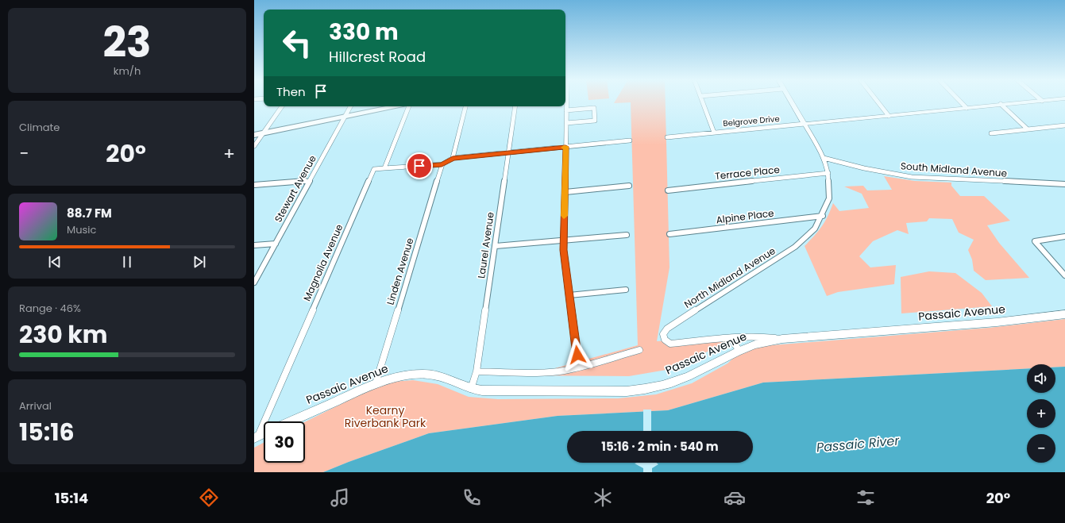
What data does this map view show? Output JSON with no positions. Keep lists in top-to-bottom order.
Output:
{
  "streets": {
    "main road": ["Belgrove Drive", "Passaic Avenue"],
    "street": [
      "South Midland Avenue",
      "Terrace Place",
      "Stewart Avenue",
      "Alpine Place",
      "Laurel Avenue",
      "Magnolia Avenue",
      "Linden Avenue",
      "North Midland Avenue"
    ]
  },
  "crossings": [
    ["Terrace Place", "North Midland Avenue"],
    ["Alpine Place", "North Midland Avenue"],
    ["Laurel Avenue", "Passaic Avenue"],
    ["Linden Avenue", "Passaic Avenue"],
    ["North Midland Avenue", "Passaic Avenue"]
  ],
  "water": ["Passaic River"],
  "parks": ["Kearny Riverbank Park"],
  "page": {
    "tile": [
      ["23", "km/h"],
      "Climate",
      ["Range · 46%", "230 km"],
      ["Arrival", "15:16"]
    ],
    "turn": ["330 m", "Hillcrest Road"],
    "then": "Then",
    "heat": ["−", "20°", "+"],
    "song": ["88.7 FM", "Music"],
    "map_buttons": ["+", "−"],
    "limit": "30",
    "trip": "15:16 · 2 min · 540 m",
    "tabs": ["15:14", "20°"]
  }
}
